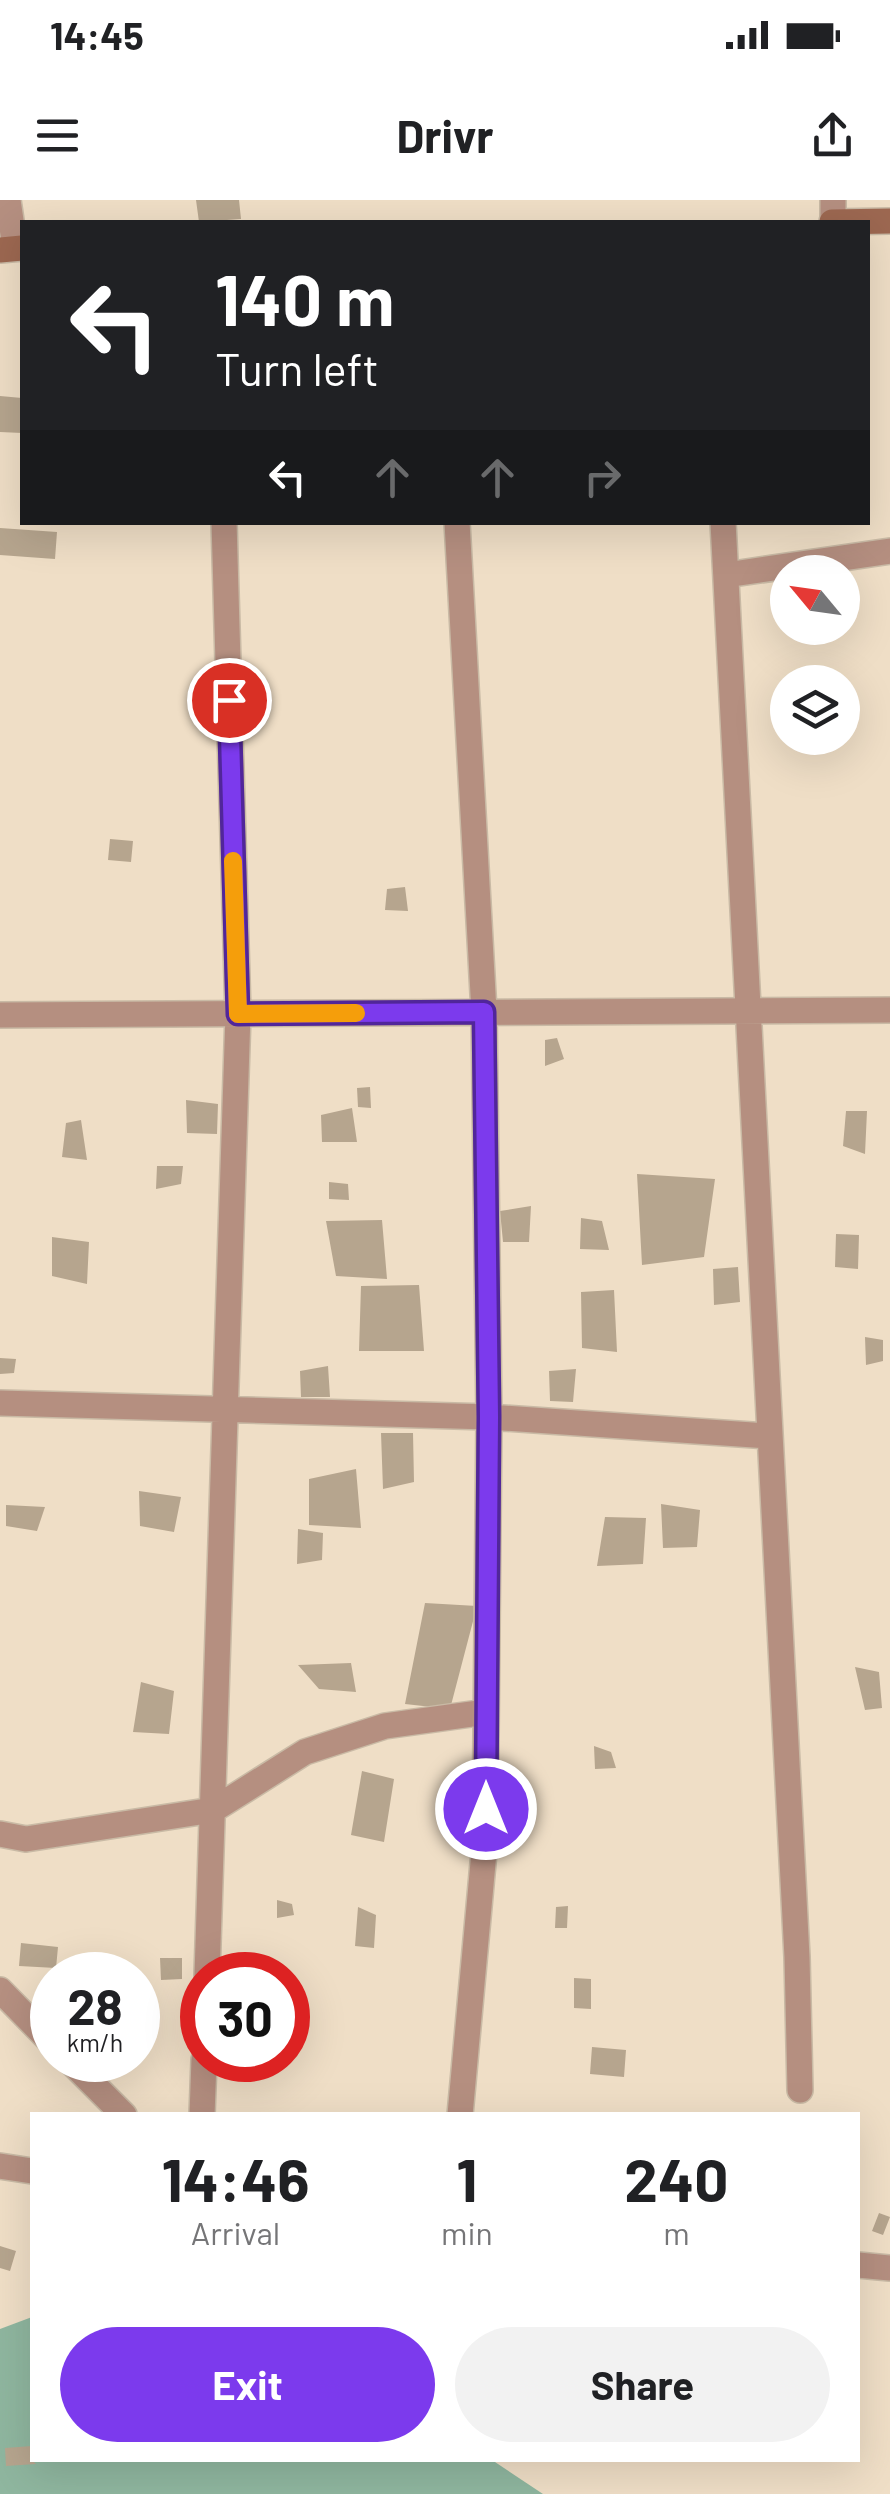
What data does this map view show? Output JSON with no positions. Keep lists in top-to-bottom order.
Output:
{
  "north": "top left",
  "page": {
    "status": "14:45",
    "header": "Drivr",
    "turn": ["140 m", "Turn left"],
    "speed": "28 km/h",
    "limit": "30",
    "eta": [
      "14:46",
      "Arrival",
      "1",
      "min",
      "240",
      "m"
    ],
    "buttons": ["Exit", "Share"]
  }
}
